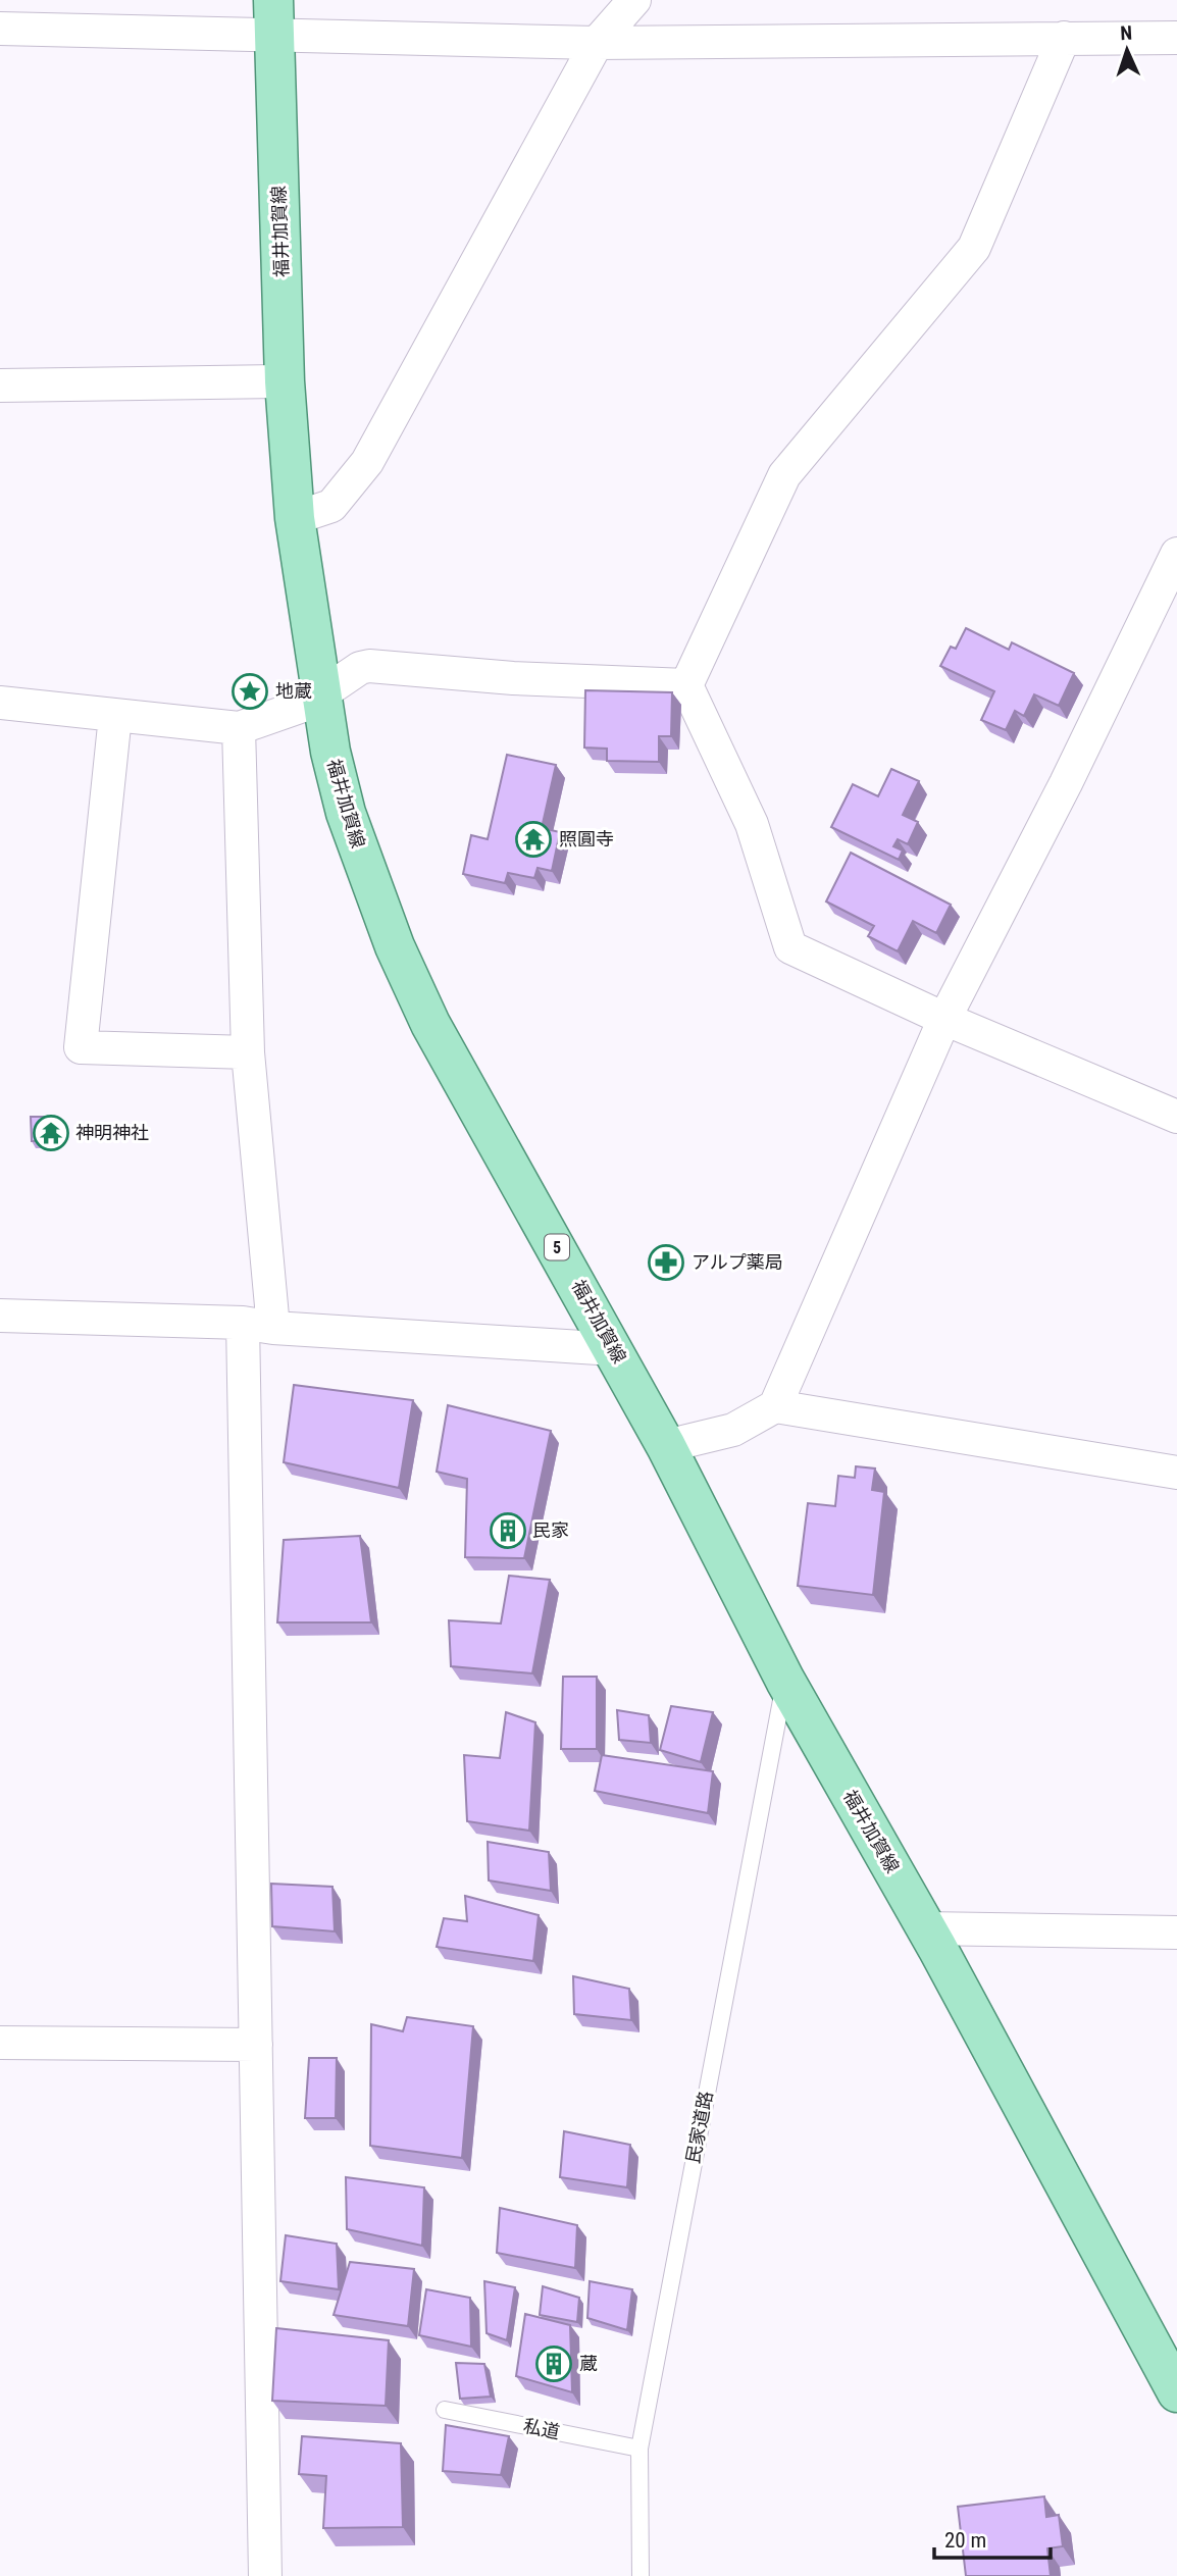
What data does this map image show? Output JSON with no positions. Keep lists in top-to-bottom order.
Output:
{
  "streets": {
    "main road": ["福井加賀線", "5"],
    "lane": ["民家道路", "私道"]
  },
  "crossings": [
    ["福井加賀線", "民家道路"],
    ["民家道路", "私道"]
  ],
  "places": {
    "place": ["地蔵"],
    "temple": ["照圓寺", "神明神社"],
    "pharmacy": ["アルプ薬局"],
    "building": ["民家", "蔵"]
  },
  "scale_bar": "20 m",
  "north": "top"
}
